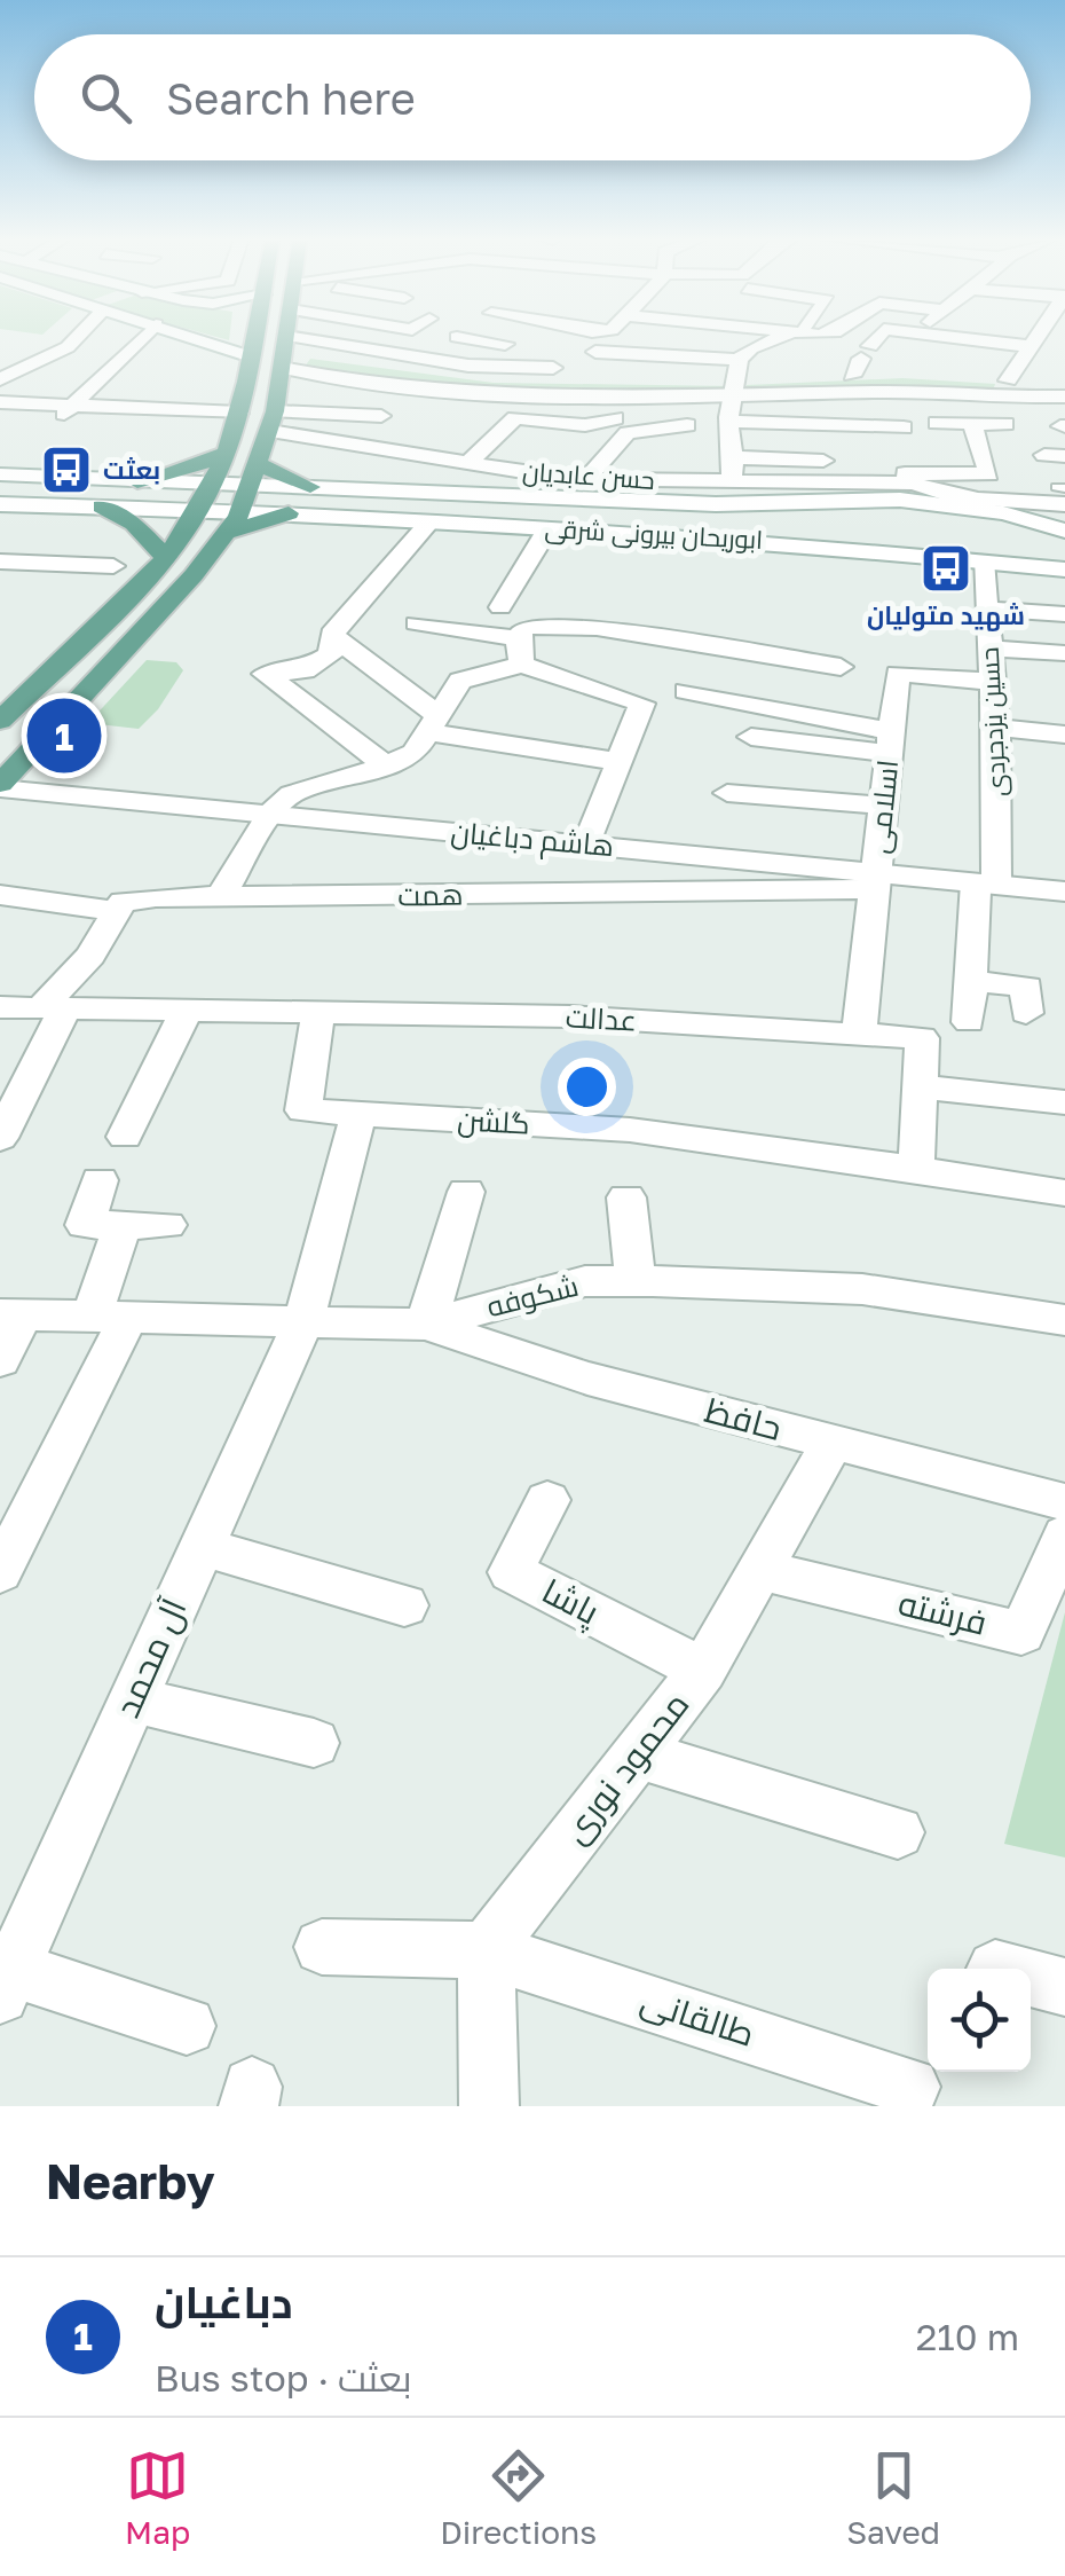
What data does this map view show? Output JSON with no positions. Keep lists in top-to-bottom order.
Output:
{
  "streets": {
    "street": [
      "حسن عابدیان",
      "ابوریحان بیرونی شرقی",
      "حسین یزدجردی",
      "اسلامی",
      "هاشم دباغیان",
      "همت",
      "عدالت",
      "گلشن",
      "شکوفه",
      "حافظ",
      "پاشا",
      "فرشته",
      "آل محمد",
      "محمود نوری",
      "طالقانی"
    ]
  },
  "crossings": [
    ["ابوریحان بیرونی شرقی", "حسین یزدجردی"],
    ["حسین یزدجردی", "اسلامی"],
    ["حسین یزدجردی", "هاشم دباغیان"],
    ["اسلامی", "هاشم دباغیان"],
    ["اسلامی", "همت"],
    ["اسلامی", "عدالت"],
    ["هاشم دباغیان", "همت"],
    ["عدالت", "گلشن"],
    ["گلشن", "آل محمد"],
    ["شکوفه", "حافظ"],
    ["شکوفه", "آل محمد"],
    ["حافظ", "محمود نوری"],
    ["پاشا", "محمود نوری"],
    ["فرشته", "محمود نوری"],
    ["محمود نوری", "طالقانی"]
  ],
  "places": {
    "bus stop": ["بعثت", "شهید متولیان"]
  },
  "page": {
    "search": "Search here",
    "pins": "1",
    "heading": "Nearby",
    "list": [
      {
        "mark": "1",
        "name": "دباغیان",
        "note": "Bus stop · بعثت",
        "value": "210 m"
      }
    ],
    "nav": ["Map", "Directions", "Saved"]
  }
}
